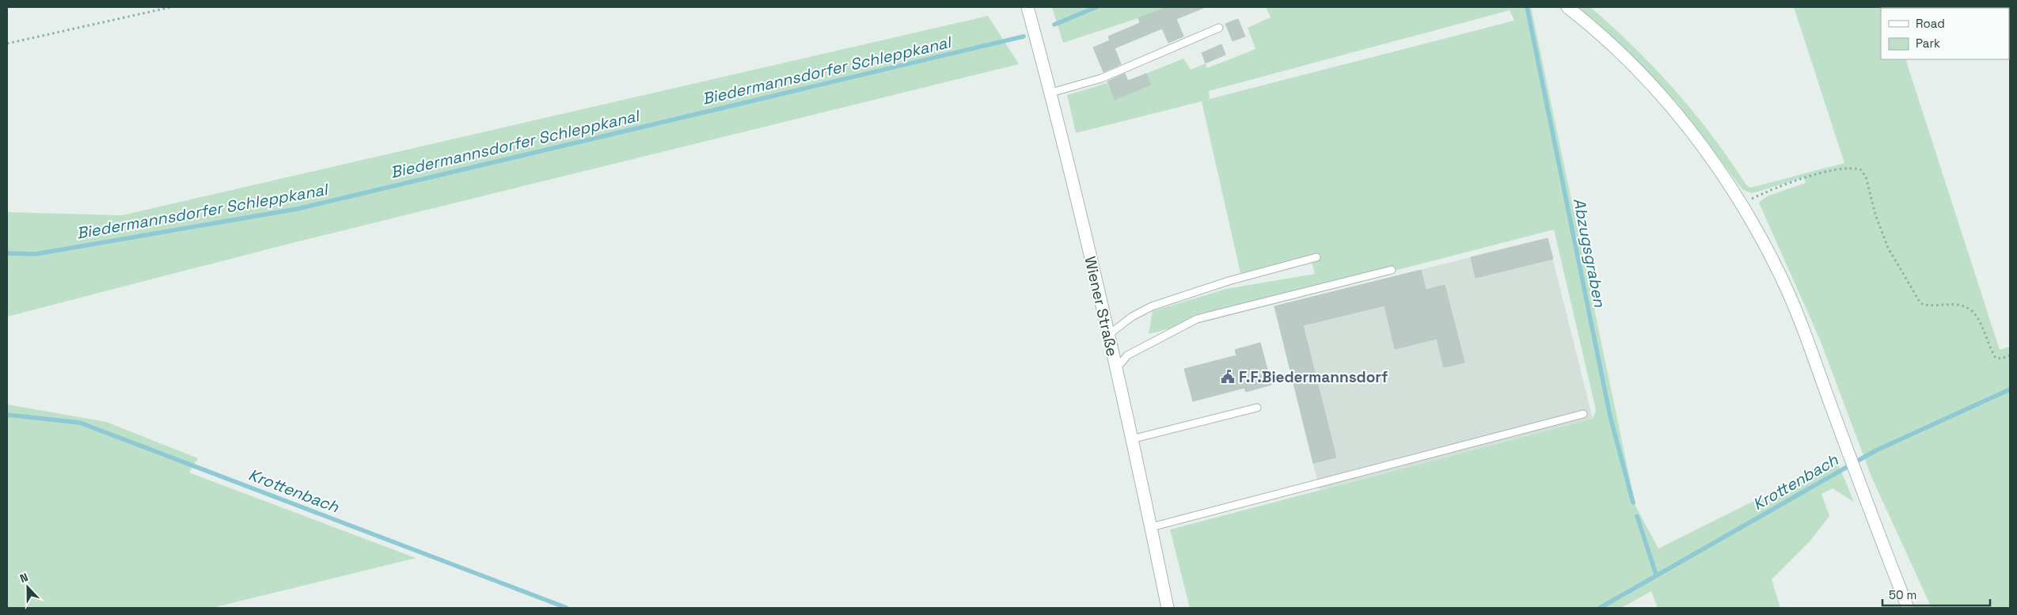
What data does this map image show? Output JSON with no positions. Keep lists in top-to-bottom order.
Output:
{
  "streets": {
    "main road": ["Wiener Straße"]
  },
  "water": ["Biedermannsdorfer Schleppkanal", "Abzugsgraben", "Krottenbach"],
  "places": {
    "public building": ["F.F.Biedermannsdorf"]
  },
  "legend": ["Road", "Park"],
  "scale_bar": "50 m",
  "north": "top"
}
